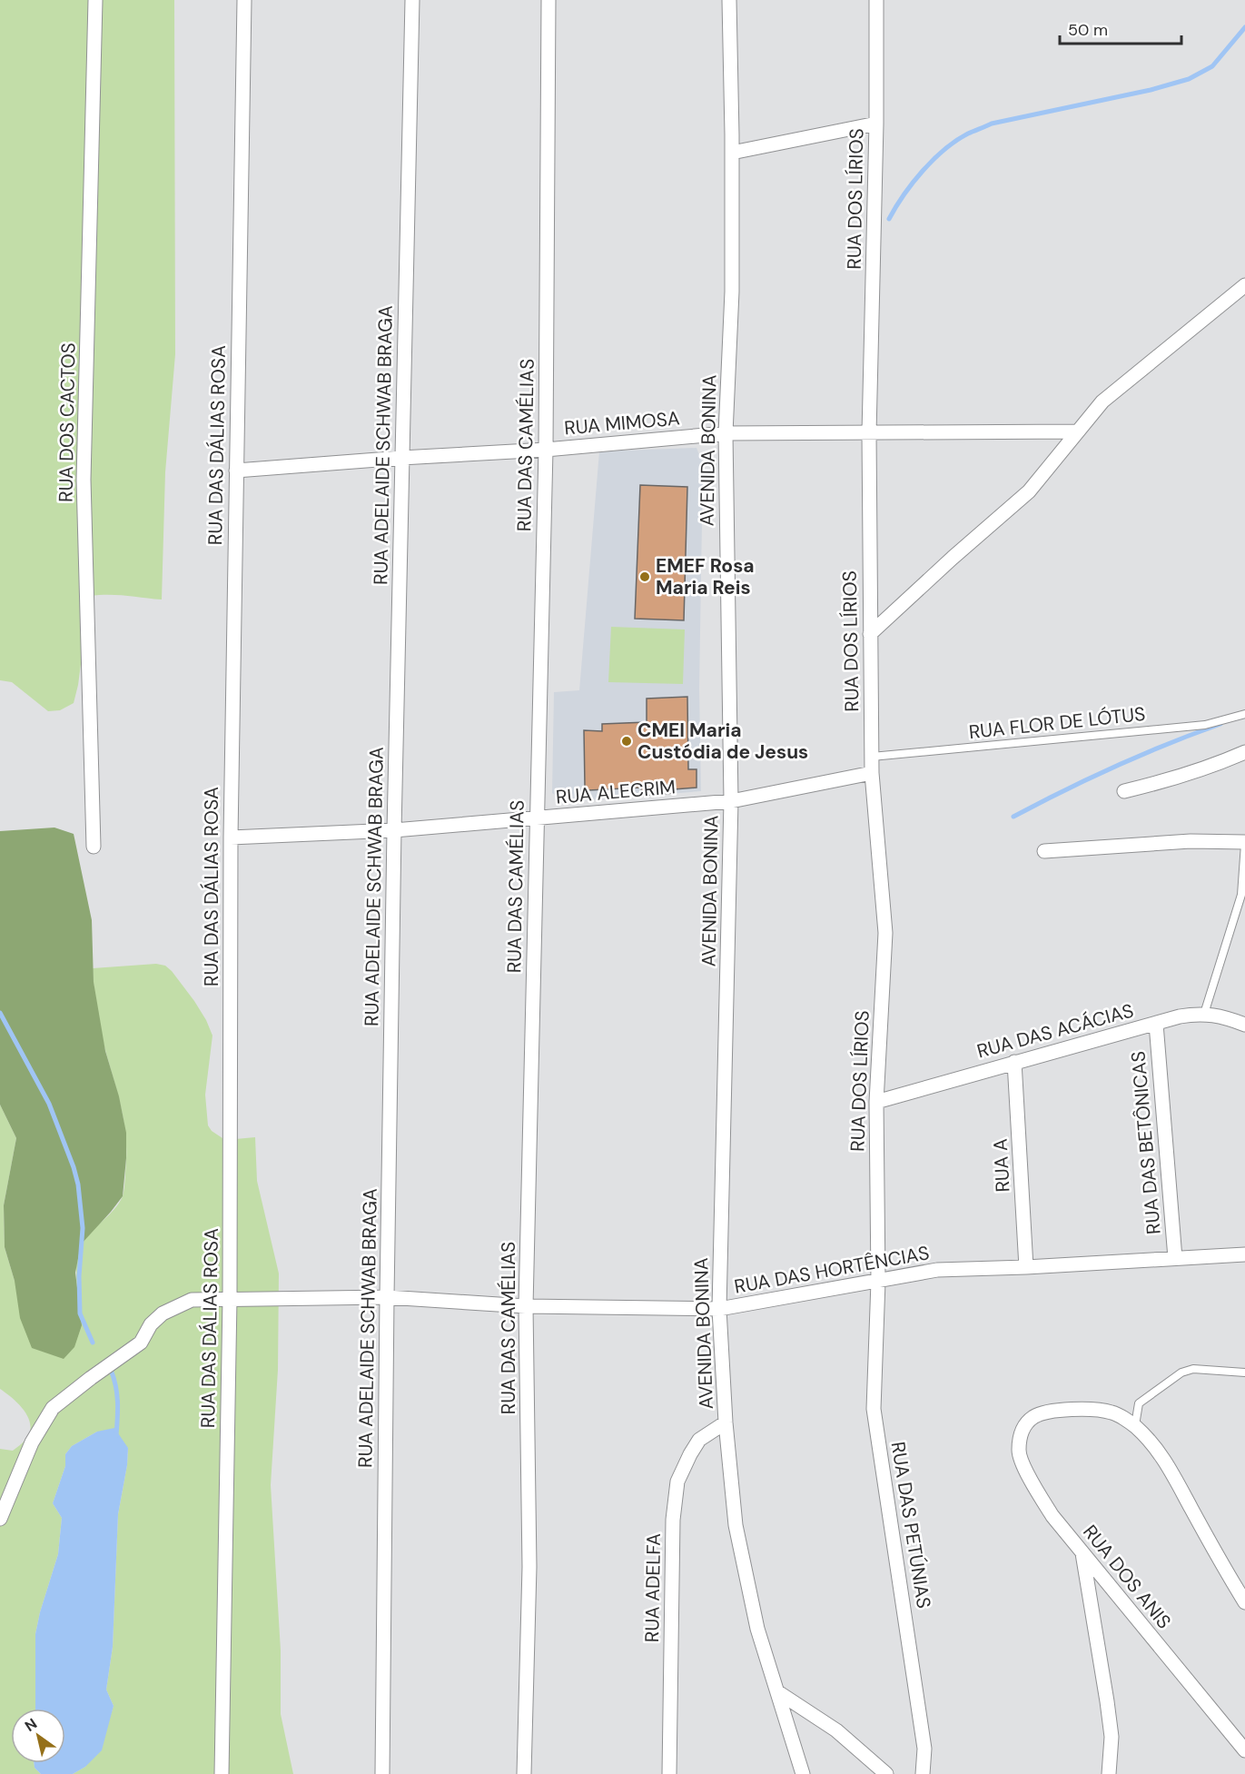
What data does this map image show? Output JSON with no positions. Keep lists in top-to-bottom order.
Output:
{
  "streets": {
    "street": [
      "RUA DOS LÍRIOS",
      "RUA DOS CACTOS",
      "RUA MIMOSA",
      "RUA DAS DÁLIAS ROSA",
      "RUA ADELAIDE SCHWAB BRAGA",
      "RUA DAS CAMÉLIAS",
      "AVENIDA BONINA",
      "RUA ALECRIM",
      "RUA DAS ACÁCIAS",
      "RUA DAS BETÔNICAS",
      "RUA A",
      "RUA DAS HORTÊNCIAS",
      "RUA DAS PETÚNIAS",
      "RUA DOS ANIS",
      "RUA ADELFA"
    ],
    "lane": ["RUA FLOR DE LÓTUS"]
  },
  "crossings": [
    ["RUA DOS LÍRIOS", "RUA MIMOSA"],
    ["RUA DOS LÍRIOS", "RUA FLOR DE LÓTUS"],
    ["RUA DOS LÍRIOS", "RUA ALECRIM"],
    ["RUA DOS LÍRIOS", "RUA DAS ACÁCIAS"],
    ["RUA DOS LÍRIOS", "RUA DAS HORTÊNCIAS"],
    ["RUA DOS LÍRIOS", "RUA DAS PETÚNIAS"],
    ["RUA MIMOSA", "RUA DAS DÁLIAS ROSA"],
    ["RUA MIMOSA", "RUA ADELAIDE SCHWAB BRAGA"],
    ["RUA MIMOSA", "RUA DAS CAMÉLIAS"],
    ["RUA MIMOSA", "AVENIDA BONINA"],
    ["RUA DAS DÁLIAS ROSA", "RUA ALECRIM"],
    ["RUA DAS DÁLIAS ROSA", "RUA DAS HORTÊNCIAS"],
    ["RUA ADELAIDE SCHWAB BRAGA", "RUA ALECRIM"],
    ["RUA ADELAIDE SCHWAB BRAGA", "RUA DAS HORTÊNCIAS"],
    ["RUA DAS CAMÉLIAS", "RUA ALECRIM"],
    ["RUA DAS CAMÉLIAS", "RUA DAS HORTÊNCIAS"],
    ["AVENIDA BONINA", "RUA ALECRIM"],
    ["AVENIDA BONINA", "RUA DAS HORTÊNCIAS"],
    ["AVENIDA BONINA", "RUA ADELFA"],
    ["RUA DAS ACÁCIAS", "RUA DAS BETÔNICAS"],
    ["RUA DAS ACÁCIAS", "RUA A"],
    ["RUA DAS BETÔNICAS", "RUA DAS HORTÊNCIAS"],
    ["RUA A", "RUA DAS HORTÊNCIAS"],
    ["RUA DAS HORTÊNCIAS", "RUA DAS PETÚNIAS"]
  ],
  "places": ["EMEF Rosa Maria Reis", "CMEI Maria Custódia de Jesus"],
  "scale_bar": "50 m",
  "north": "top left"
}
